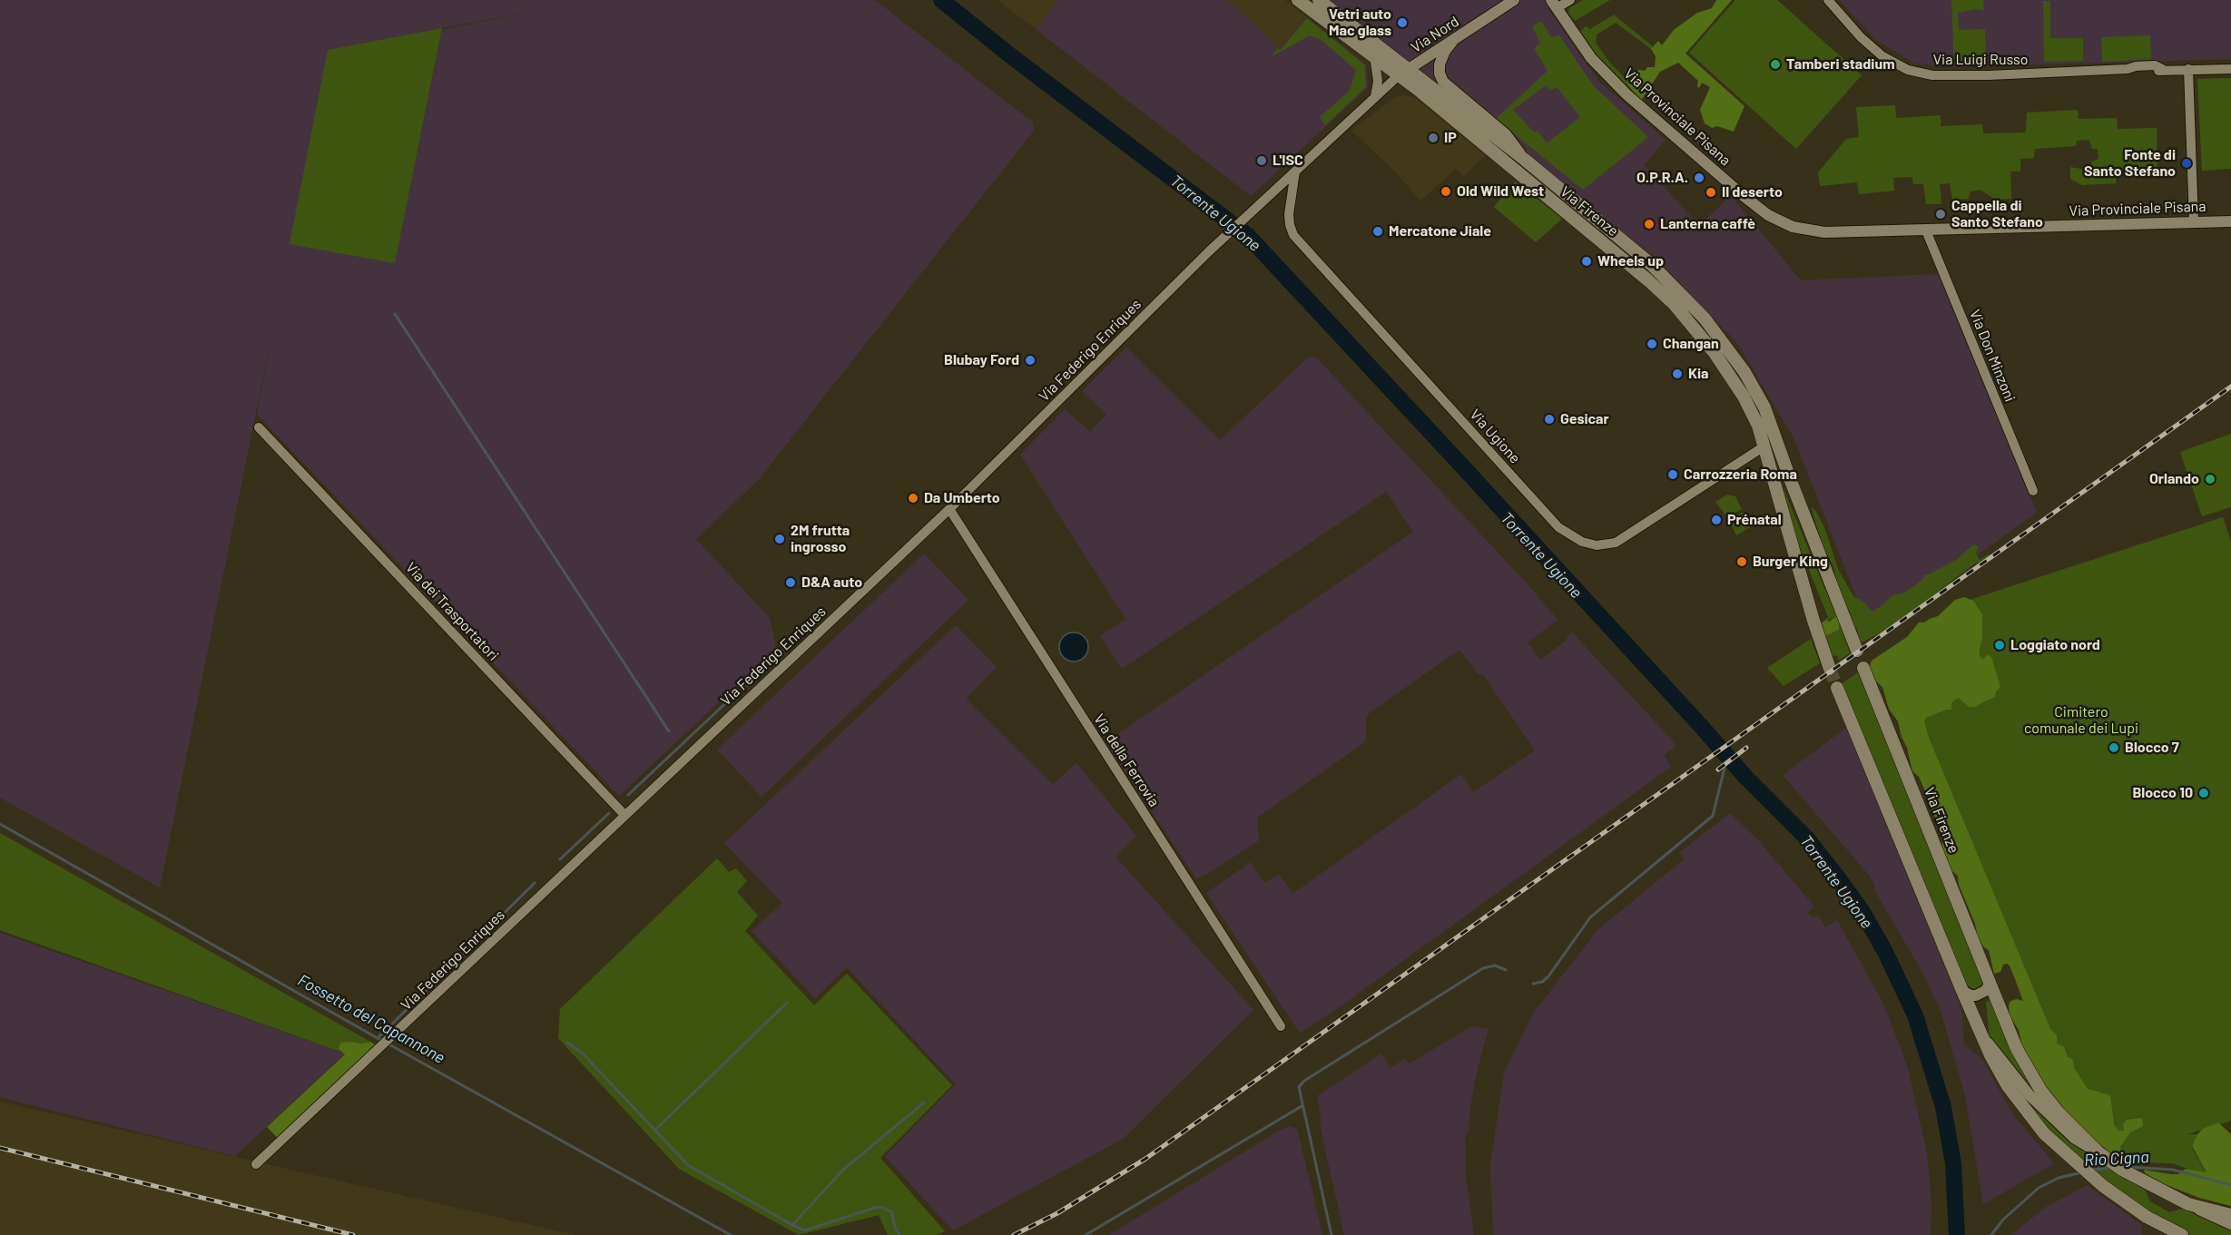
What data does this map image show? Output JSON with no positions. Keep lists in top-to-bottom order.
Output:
{
  "streets": {
    "main road": ["Via Firenze"],
    "street": [
      "Via Nord",
      "Via Luigi Russo",
      "Via Provinciale Pisana",
      "Via Federigo Enriques",
      "Via Don Minzoni",
      "Via Ugione",
      "Via dei Trasportatori",
      "Via della Ferrovia"
    ]
  },
  "crossings": [
    ["Via Nord", "Via Firenze"],
    ["Via Nord", "Via Federigo Enriques"],
    ["Via Provinciale Pisana", "Via Don Minzoni"],
    ["Via Firenze", "Via Federigo Enriques"],
    ["Via Firenze", "Via Ugione"],
    ["Via Federigo Enriques", "Via Ugione"],
    ["Via Federigo Enriques", "Via dei Trasportatori"],
    ["Via Federigo Enriques", "Via della Ferrovia"]
  ],
  "water": ["Torrente Ugione", "Fossetto del Capannone", "Rio Cigna"],
  "parks": ["Cimitero comunale dei Lupi"],
  "places": [
    "Vetri auto Mac glass",
    "Tamberi stadium",
    "IP",
    "L'ISC",
    "Fonte di Santo Stefano",
    "O.P.R.A.",
    "Old Wild West",
    "Il deserto",
    "Cappella di Santo Stefano",
    "Lanterna caffè",
    "Mercatone Jiale",
    "Wheels up",
    "Changan",
    "Blubay Ford",
    "Kia",
    "Gesicar",
    "Carrozzeria Roma",
    "Orlando",
    "Da Umberto",
    "Prénatal",
    "2M frutta ingrosso",
    "Burger King",
    "D&A auto",
    "Loggiato nord",
    "Blocco 7",
    "Blocco 10"
  ]
}
